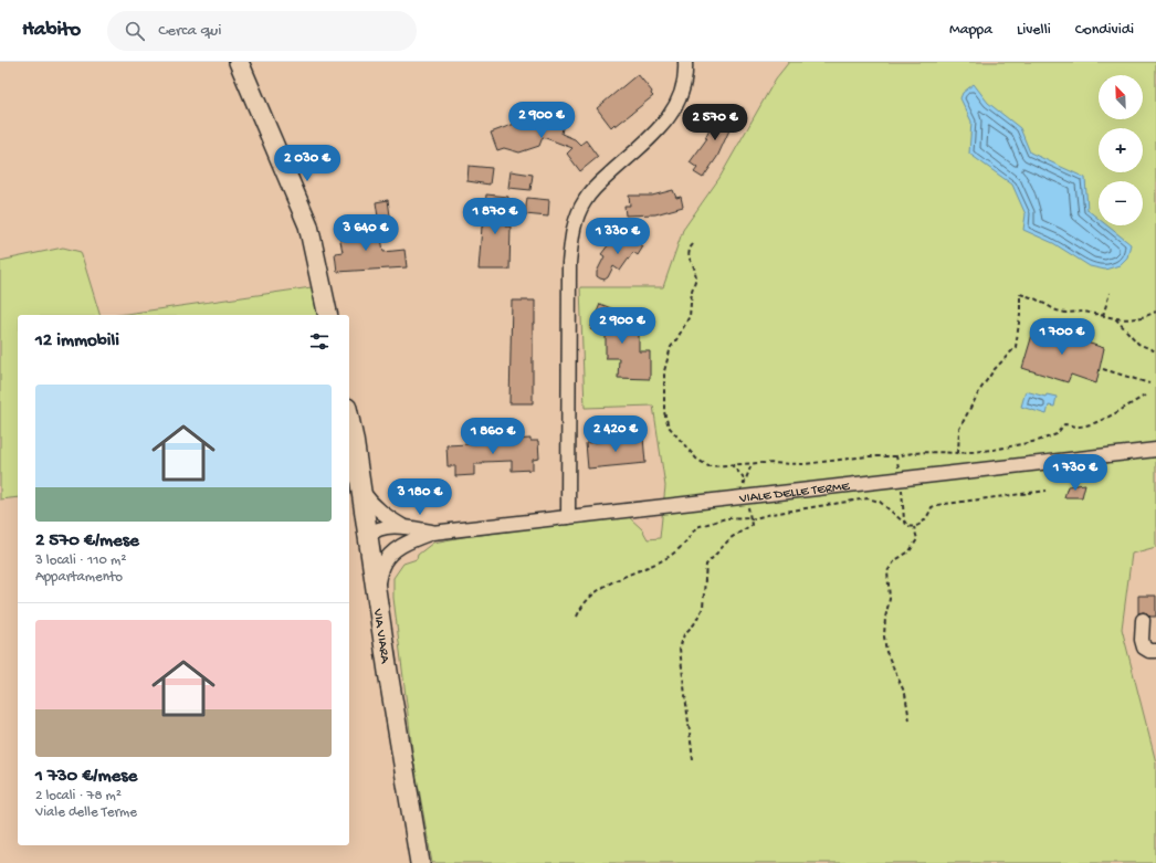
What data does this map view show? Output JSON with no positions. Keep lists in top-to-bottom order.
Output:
{
  "streets": {
    "main road": ["VIA VIARA"],
    "street": ["VIALE DELLE TERME"]
  },
  "crossings": [
    ["VIALE DELLE TERME", "VIA VIARA"]
  ],
  "north": "top left",
  "page": {
    "header": "Habito",
    "search": "Cerca qui",
    "nav": ["Mappa", "Livelli", "Condividi"],
    "map_buttons": ["+", "−"],
    "price": [
      "2 900 €",
      "2 570 €",
      "2 030 €",
      "1 870 €",
      "3 640 €",
      "1 330 €",
      "2 900 €",
      "1 700 €",
      "2 420 €",
      "1 860 €",
      "1 730 €",
      "3 180 €"
    ],
    "heading": "12 immobili",
    "list": [
      {
        "name": "2 570 €/mese",
        "note": "3 locali · 110 m² · Appartamento"
      },
      {
        "name": "1 730 €/mese",
        "note": "2 locali · 78 m² · Viale delle Terme"
      }
    ]
  }
}
